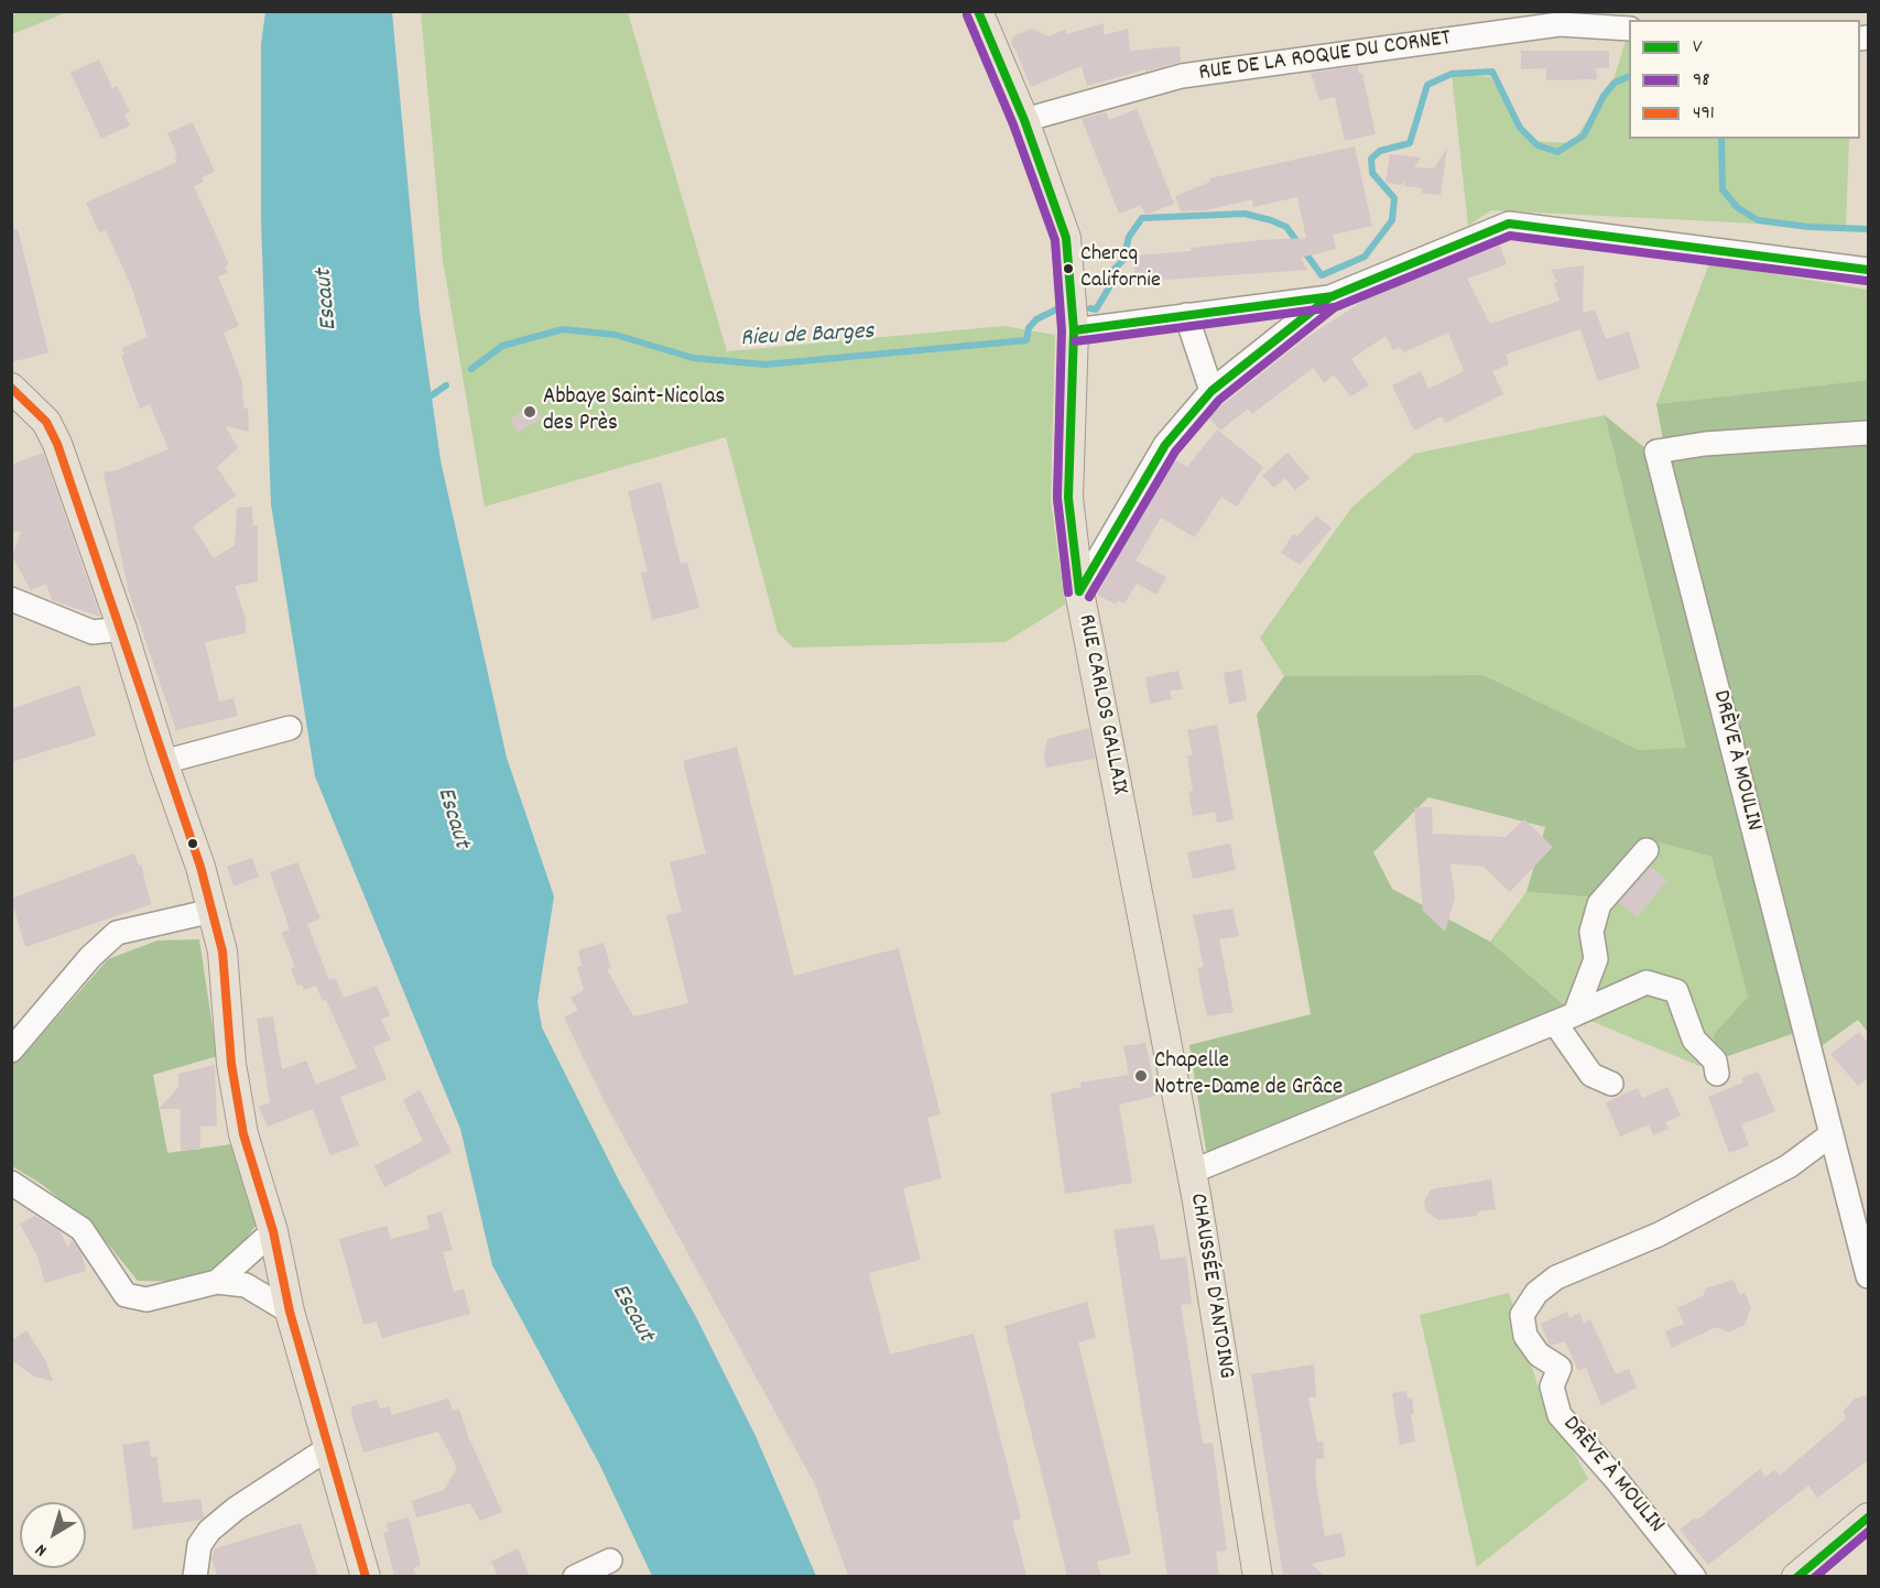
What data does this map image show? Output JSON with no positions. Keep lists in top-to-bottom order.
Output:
{
  "streets": {
    "main road": ["RUE CARLOS GALLAIX", "CHAUSSÉE D'ANTOING"],
    "street": ["RUE DE LA ROQUE DU CORNET", "DRÈVE À MOULIN"]
  },
  "crossings": [
    ["RUE DE LA ROQUE DU CORNET", "RUE CARLOS GALLAIX"],
    ["RUE CARLOS GALLAIX", "CHAUSSÉE D'ANTOING"]
  ],
  "water": ["Escaut", "Rieu de Barges"],
  "places": ["Chercq Californie", "Abbaye Saint-Nicolas des Près", "Chapelle Notre-Dame de Grâce"],
  "lines": ["transit line V", "transit line 98", "transit line 491"],
  "legend": ["V", "98", "491"],
  "north": "bottom left"
}
